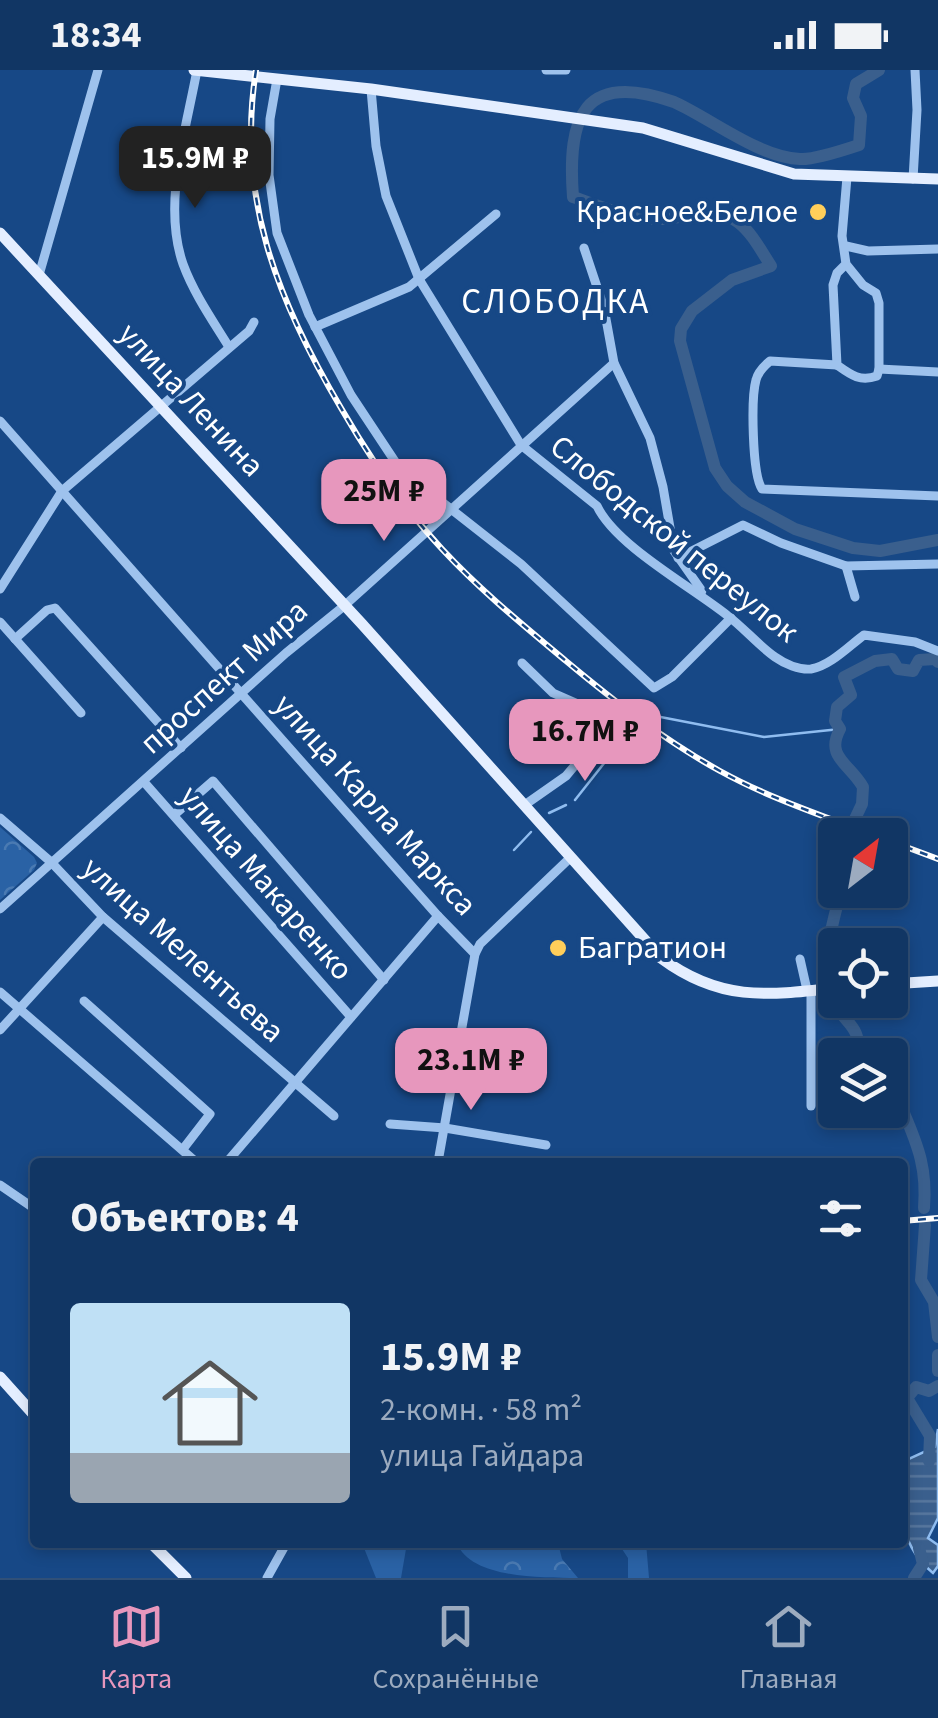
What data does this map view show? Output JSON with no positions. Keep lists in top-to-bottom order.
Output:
{
  "streets": {
    "main road": ["улица Ленина"],
    "street": [
      "Слободской переулок",
      "проспект Мира",
      "улица Карла Маркса",
      "улица Макаренко",
      "улица Мелентьева"
    ]
  },
  "crossings": [
    ["улица Ленина", "проспект Мира"],
    ["Слободской переулок", "проспект Мира"],
    ["проспект Мира", "улица Карла Маркса"],
    ["проспект Мира", "улица Макаренко"],
    ["проспект Мира", "улица Мелентьева"]
  ],
  "districts": ["СЛОБОДКА"],
  "places": ["Красное&Белое", "Багратион"],
  "north": "top right",
  "page": {
    "status": "18:34",
    "price": [
      "15.9M ₽",
      "25M ₽",
      "16.7M ₽",
      "23.1M ₽"
    ],
    "heading": "Объектов: 4",
    "list": [
      {
        "name": "15.9M ₽",
        "note": "2-комн. · 58 m² · улица Гайдара"
      }
    ],
    "tabs": ["Карта", "Сохранённые", "Главная"]
  }
}
